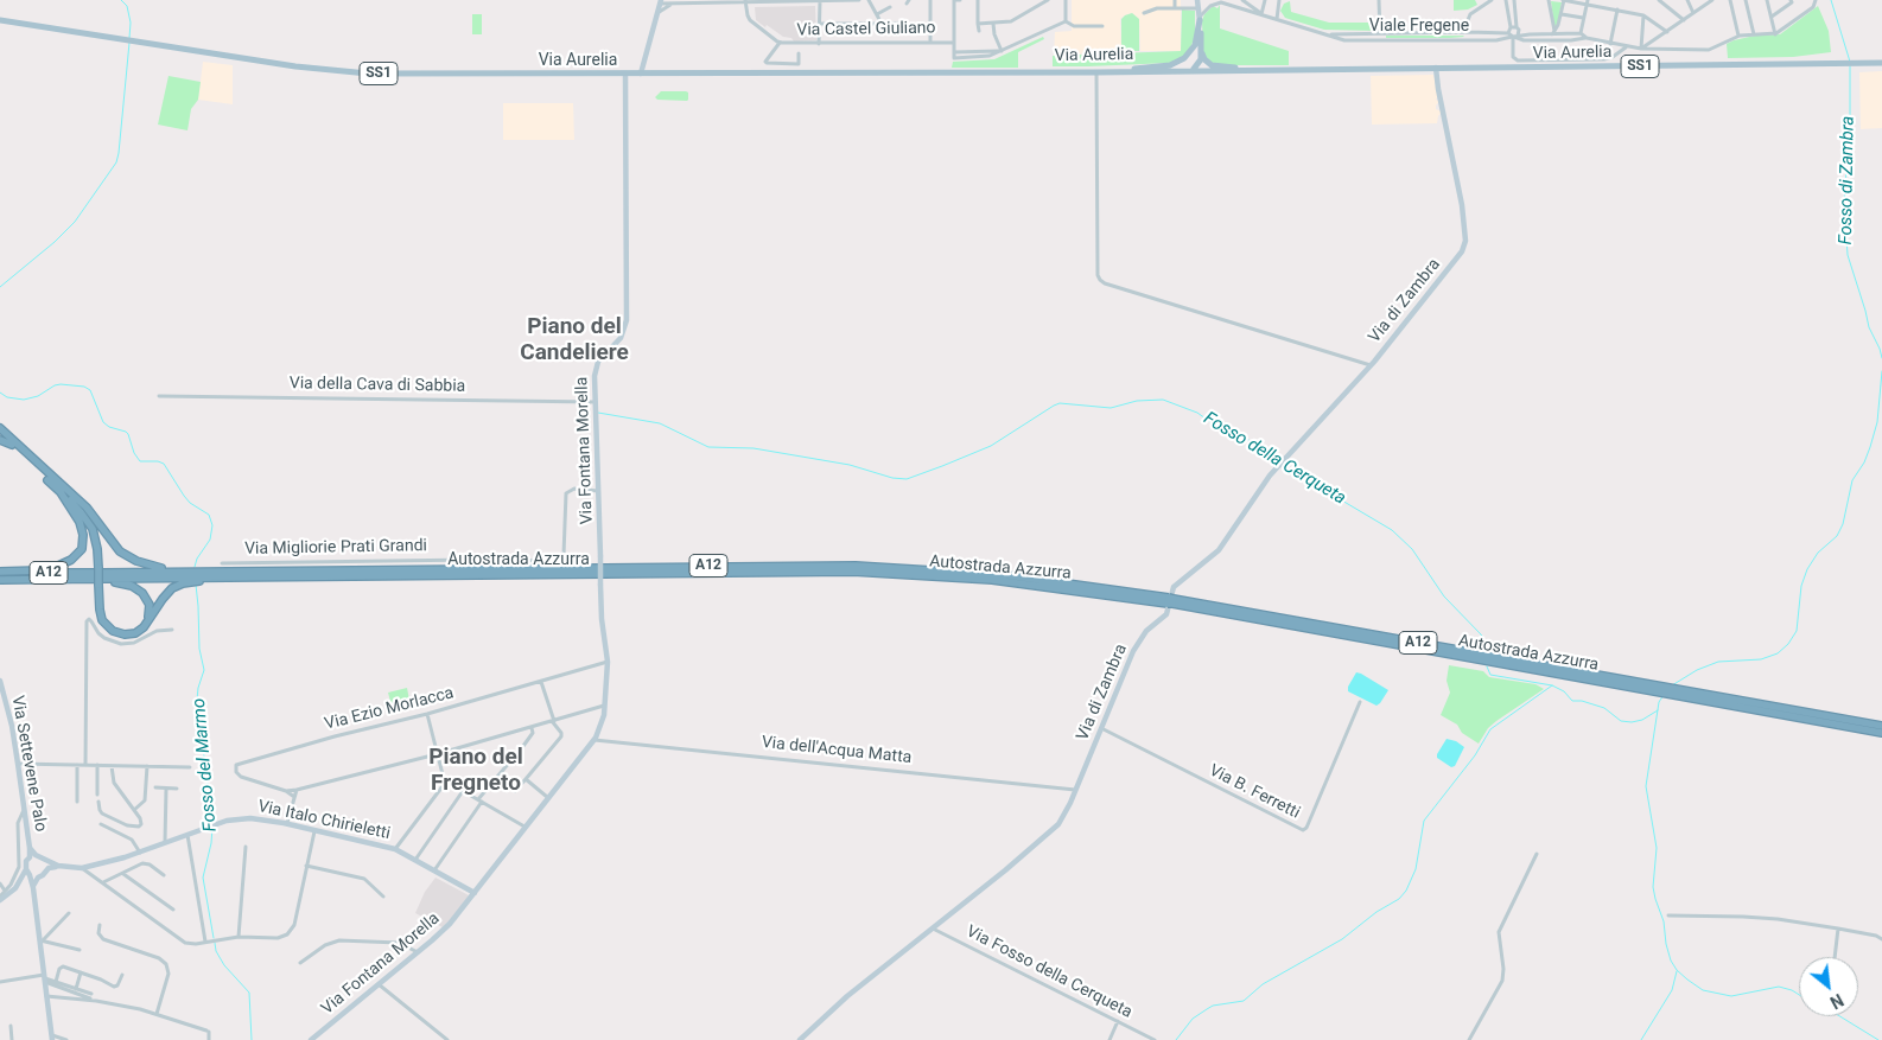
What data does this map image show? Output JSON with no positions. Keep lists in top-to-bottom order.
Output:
{
  "streets": {
    "highway": ["Autostrada Azzurra", "A12"],
    "main road": ["Via Aurelia", "SS1"],
    "street": [
      "Viale Fregene",
      "Via Castel Giuliano",
      "Via di Zambra",
      "Via della Cava di Sabbia",
      "Via Fontana Morella",
      "Via Migliorie Prati Grandi",
      "Via Ezio Morlacca",
      "Via dell'Acqua Matta",
      "Via Settevene Palo",
      "Via B. Ferretti",
      "Via Italo Chirieletti",
      "Via Fosso della Cerqueta"
    ]
  },
  "crossings": [
    ["Via Aurelia", "Via di Zambra"],
    ["Via Aurelia", "Via Fontana Morella"],
    ["Via di Zambra", "Via dell'Acqua Matta"],
    ["Via di Zambra", "Via B. Ferretti"],
    ["Via di Zambra", "Via Fosso della Cerqueta"],
    ["Via della Cava di Sabbia", "Via Fontana Morella"],
    ["Via Fontana Morella", "Via Migliorie Prati Grandi"],
    ["Via Fontana Morella", "Via Ezio Morlacca"],
    ["Via Fontana Morella", "Via dell'Acqua Matta"],
    ["Via Fontana Morella", "Via Italo Chirieletti"]
  ],
  "districts": ["Piano del Candeliere", "Piano del Fregneto"],
  "water": ["Fosso di Zambra", "Fosso della Cerqueta", "Fosso del Marmo"],
  "north": "bottom right"
}
